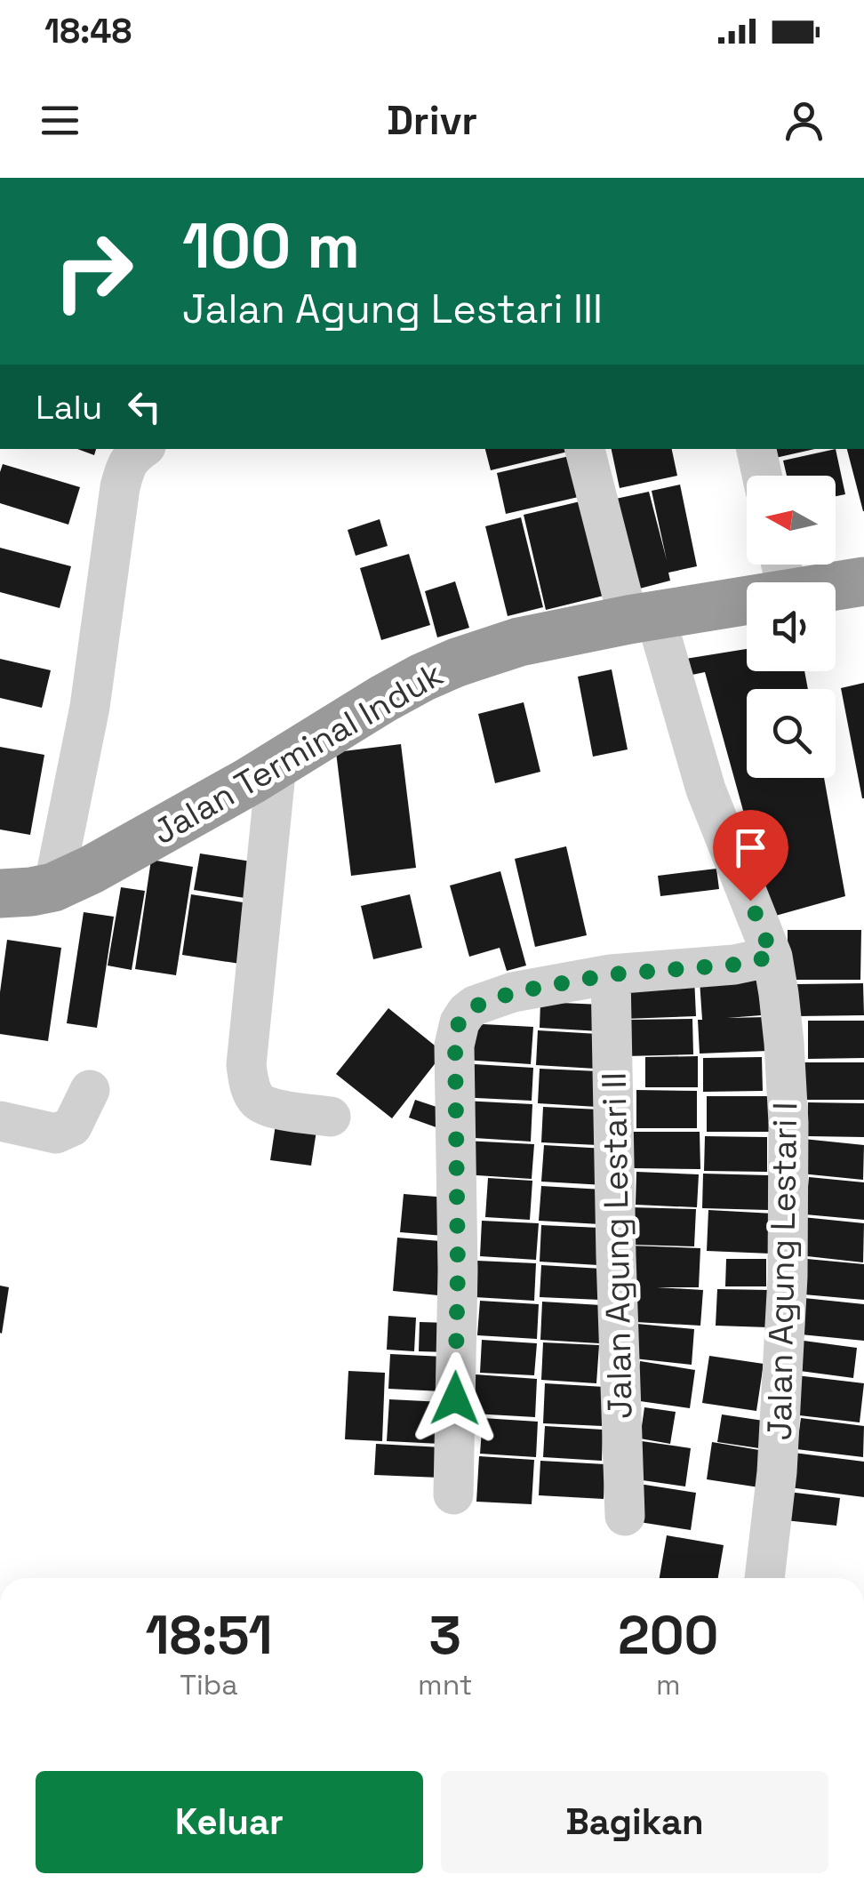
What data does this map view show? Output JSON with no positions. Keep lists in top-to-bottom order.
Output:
{
  "streets": {
    "highway": ["Jalan Terminal Induk"],
    "street": ["Jalan Agung Lestari II", "Jalan Agung Lestari I"]
  },
  "crossings": [
    ["Jalan Terminal Induk", "Jalan Agung Lestari I"]
  ],
  "north": "left",
  "page": {
    "status": "18:48",
    "header": "Drivr",
    "turn": ["100 m", "Jalan Agung Lestari III"],
    "then": "Lalu",
    "eta": [
      "18:51",
      "Tiba",
      "3",
      "mnt",
      "200",
      "m"
    ],
    "buttons": ["Keluar", "Bagikan"]
  }
}
